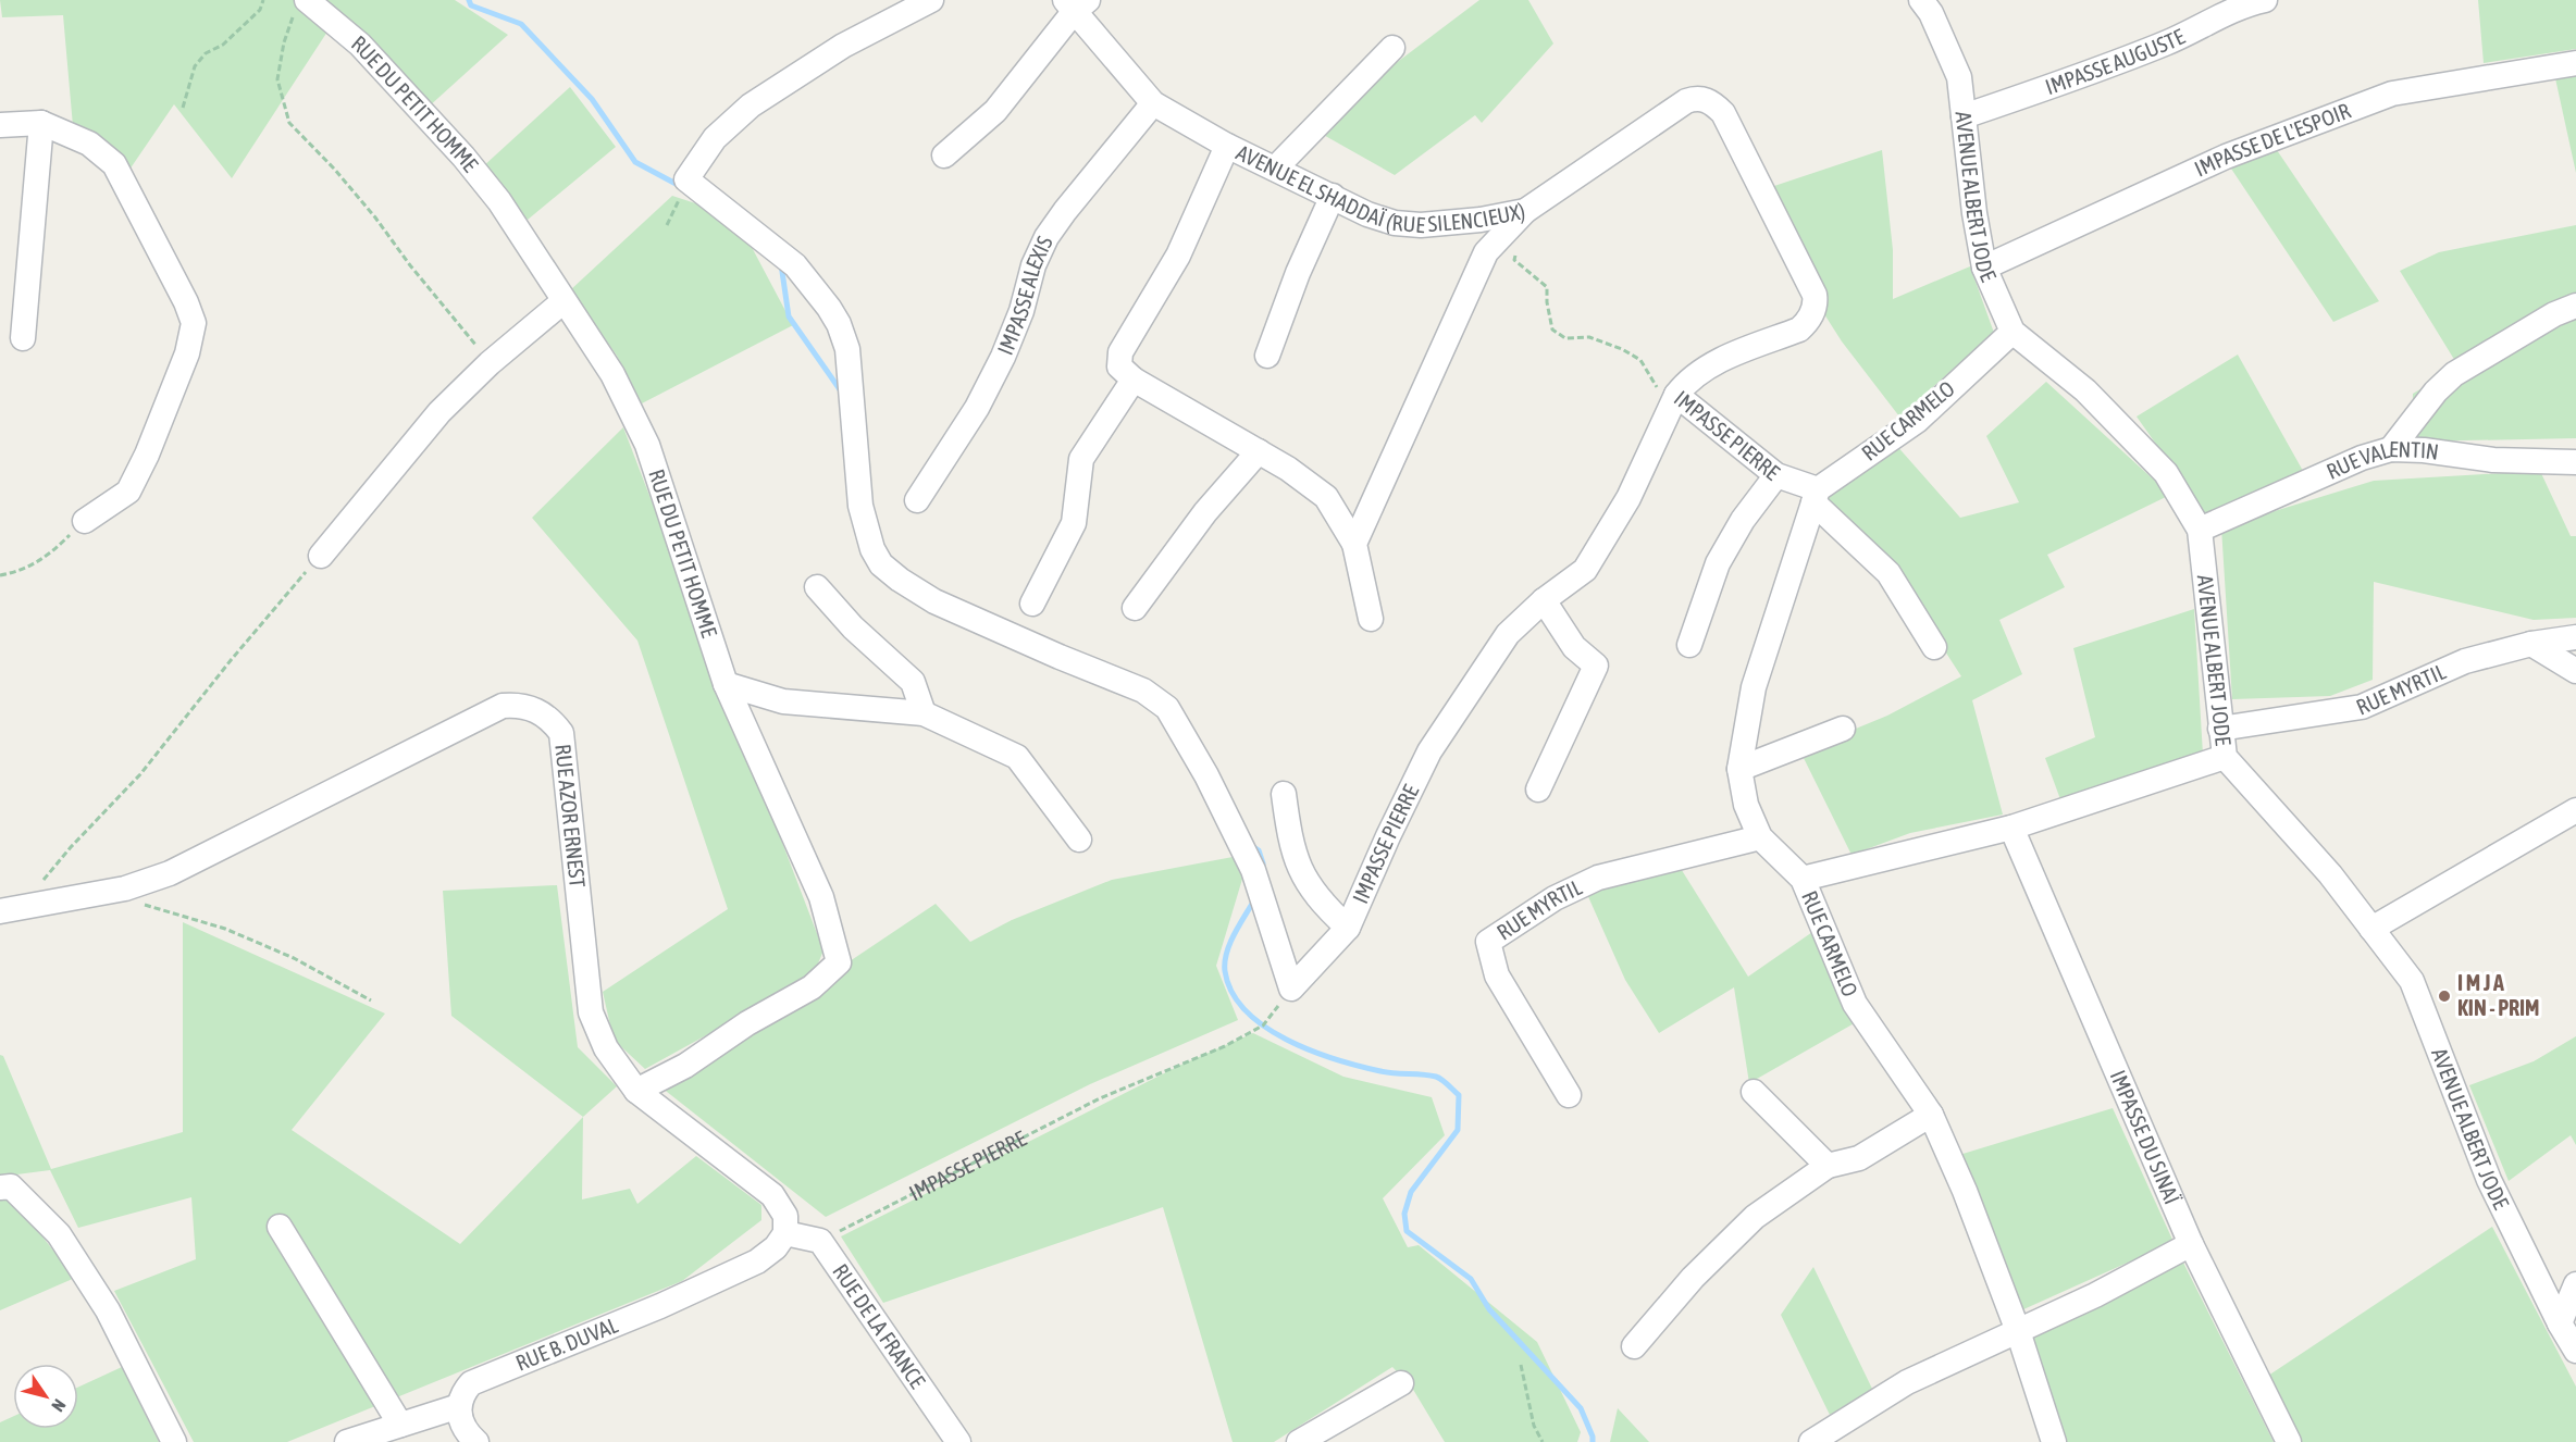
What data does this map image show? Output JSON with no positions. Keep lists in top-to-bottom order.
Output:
{
  "streets": {
    "street": [
      "IMPASSE AUGUSTE",
      "RUE DU PETIT HOMME",
      "IMPASSE DE L'ESPOIR",
      "AVENUE EL SHADDAÏ (RUE SILENCIEUX)",
      "AVENUE ALBERT JODE",
      "IMPASSE ALEXIS",
      "RUE CARMELO",
      "IMPASSE PIERRE",
      "RUE VALENTIN",
      "RUE MYRTIL",
      "RUE AZOR ERNEST",
      "IMPASSE DU SINAÏ",
      "RUE DE LA FRANCE",
      "RUE B. DUVAL"
    ]
  },
  "crossings": [
    ["IMPASSE AUGUSTE", "AVENUE ALBERT JODE"],
    ["RUE DU PETIT HOMME", "RUE AZOR ERNEST"],
    ["IMPASSE DE L'ESPOIR", "AVENUE ALBERT JODE"],
    ["AVENUE EL SHADDAÏ (RUE SILENCIEUX)", "IMPASSE ALEXIS"],
    ["AVENUE EL SHADDAÏ (RUE SILENCIEUX)", "IMPASSE PIERRE"],
    ["AVENUE ALBERT JODE", "RUE CARMELO"],
    ["AVENUE ALBERT JODE", "RUE VALENTIN"],
    ["AVENUE ALBERT JODE", "RUE MYRTIL"],
    ["RUE CARMELO", "IMPASSE PIERRE"],
    ["RUE CARMELO", "RUE MYRTIL"],
    ["IMPASSE PIERRE", "RUE DE LA FRANCE"],
    ["RUE AZOR ERNEST", "RUE DE LA FRANCE"],
    ["RUE AZOR ERNEST", "RUE B. DUVAL"],
    ["RUE DE LA FRANCE", "RUE B. DUVAL"]
  ],
  "places": ["I M J A KIN - PRIM"],
  "north": "bottom right"
}
